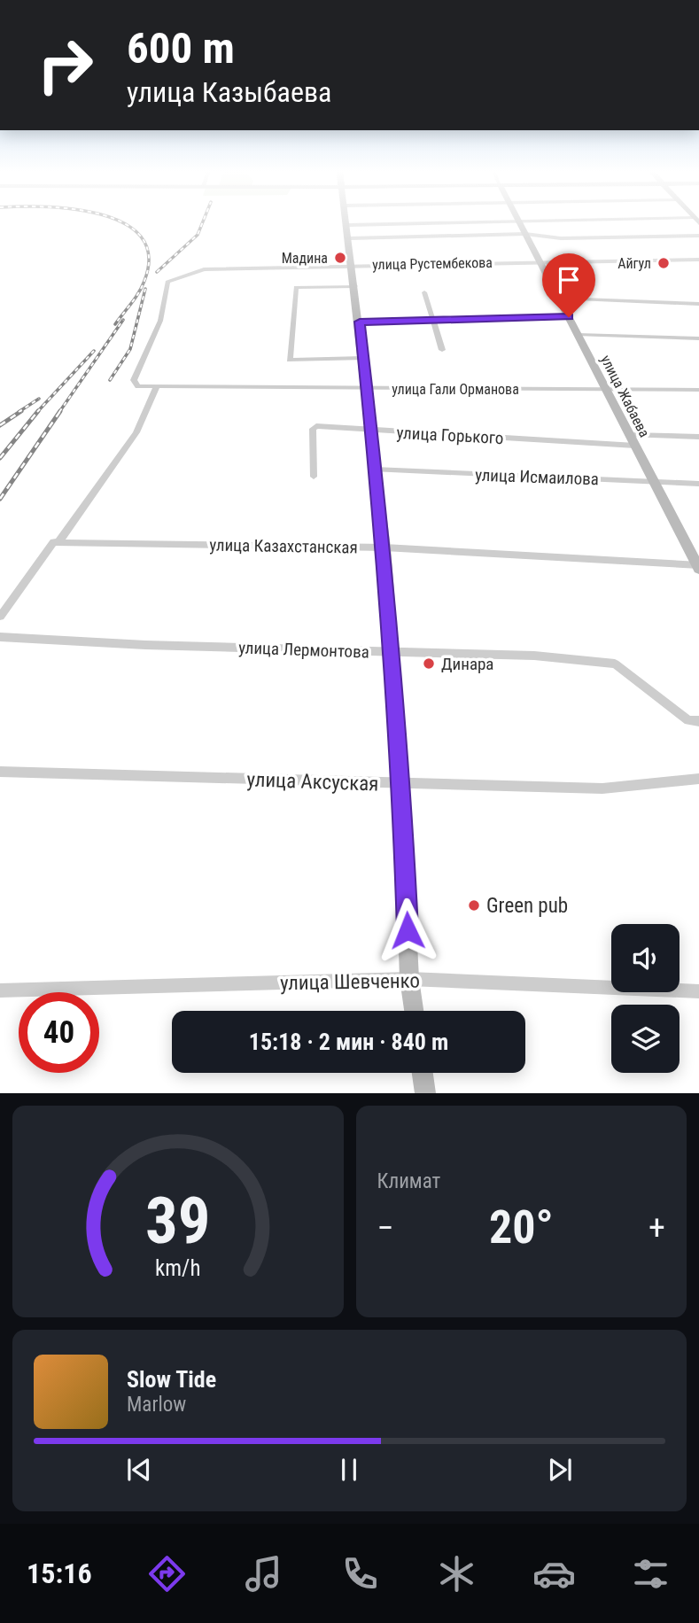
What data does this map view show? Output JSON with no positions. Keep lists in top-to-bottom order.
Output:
{
  "streets": {
    "street": [
      "улица Рустембекова",
      "улица Гали Орманова",
      "улица Жабаева",
      "улица Горького",
      "улица Исмаилова",
      "улица Казахстанская",
      "улица Лермонтова",
      "улица Аксуская",
      "улица Шевченко"
    ]
  },
  "crossings": [
    ["улица Рустембекова", "улица Гали Орманова"],
    ["улица Рустембекова", "улица Жабаева"],
    ["улица Гали Орманова", "улица Жабаева"],
    ["улица Жабаева", "улица Горького"],
    ["улица Жабаева", "улица Исмаилова"],
    ["улица Жабаева", "улица Казахстанская"]
  ],
  "places": [
    "Мадина",
    "Айгул",
    "Динара",
    "Green pub"
  ],
  "page": {
    "turn": ["600 m", "улица Казыбаева"],
    "limit": "40",
    "trip": "15:18 · 2 мин · 840 m",
    "tile": "Климат",
    "heat": ["−", "20°", "+"],
    "song": ["Slow Tide", "Marlow"],
    "tabs": "15:16",
    "gauge": ["39", "km/h"]
  }
}
